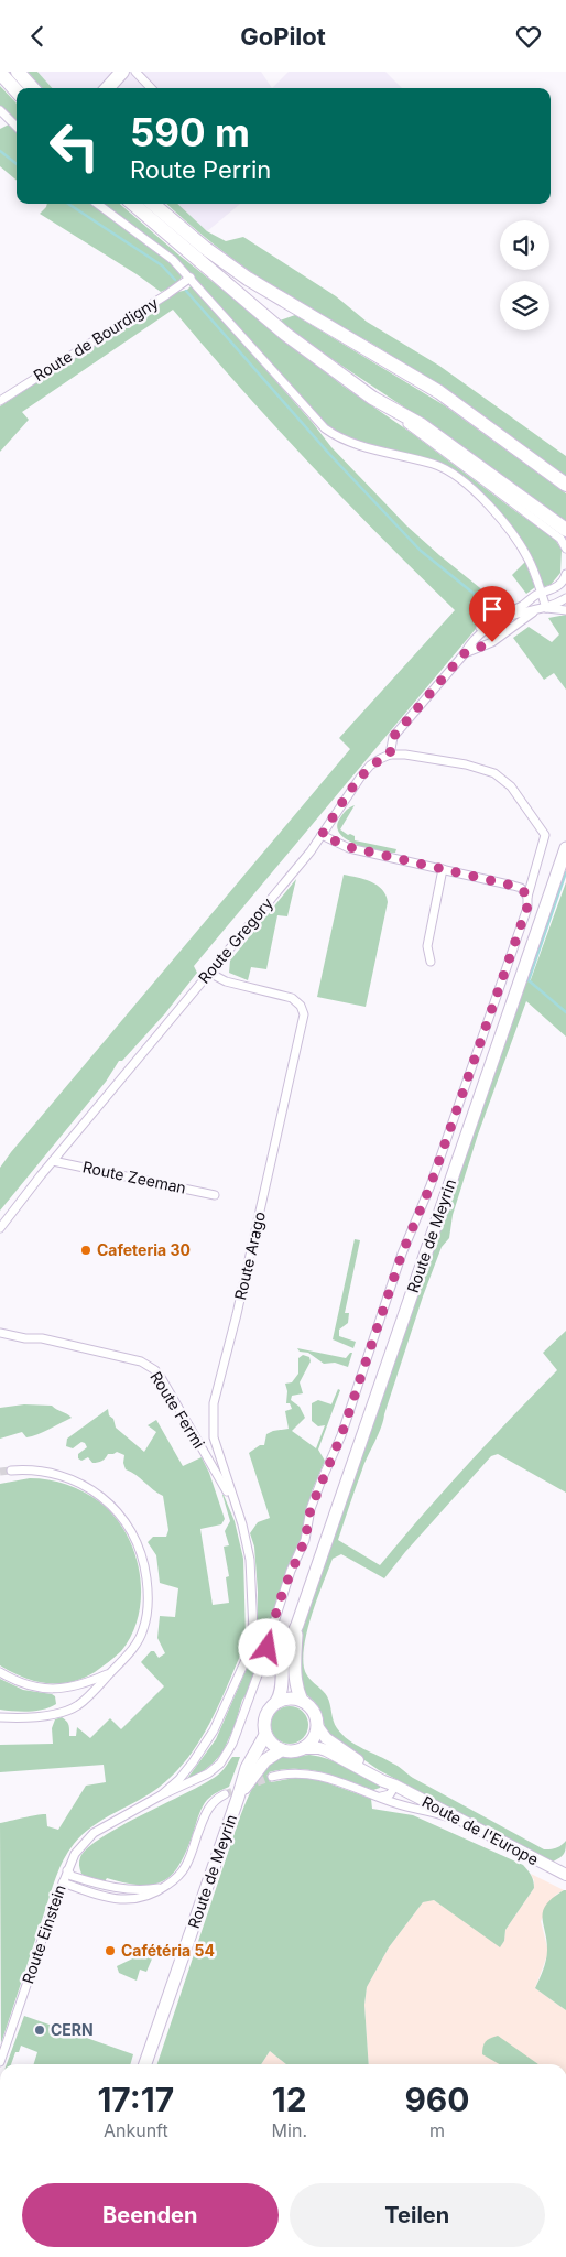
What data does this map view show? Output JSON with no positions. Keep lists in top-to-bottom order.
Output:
{
  "streets": {
    "main road": ["Route de Meyrin"],
    "street": [
      "Route de Bourdigny",
      "Route Gregory",
      "Route Zeeman",
      "Route Arago",
      "Route Fermi",
      "Route de l'Europe",
      "Route Einstein"
    ]
  },
  "crossings": [
    ["Route Gregory", "Route Zeeman"],
    ["Route Gregory", "Route Arago"],
    ["Route de Meyrin", "Route de l'Europe"],
    ["Route Arago", "Route Fermi"]
  ],
  "places": ["Cafeteria 30", "Cafétéria 54", "CERN"],
  "page": {
    "header": "GoPilot",
    "turn": ["590 m", "Route Perrin"],
    "eta": [
      "17:17",
      "Ankunft",
      "12",
      "Min.",
      "960",
      "m"
    ],
    "buttons": ["Beenden", "Teilen"]
  }
}
